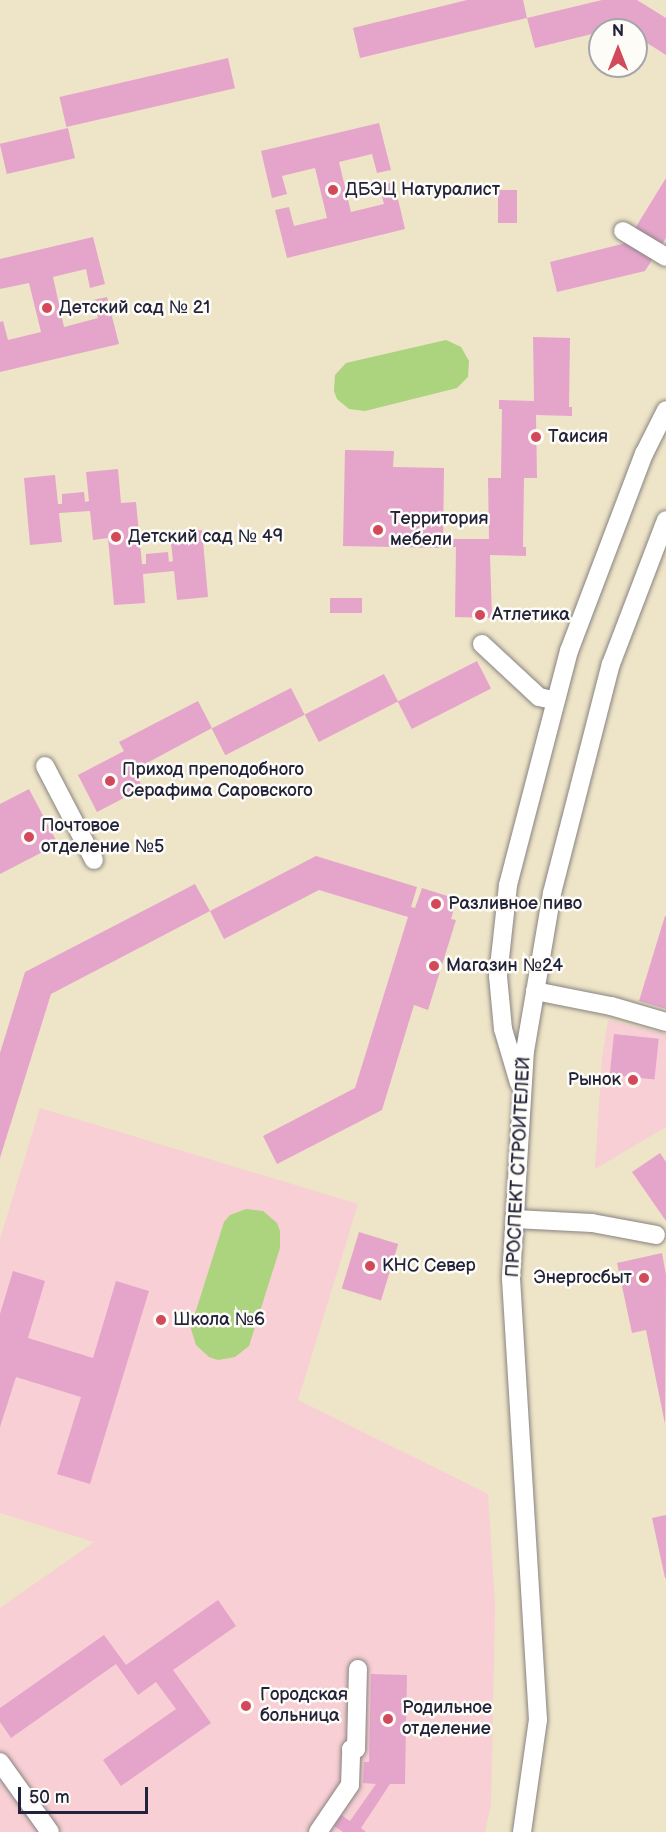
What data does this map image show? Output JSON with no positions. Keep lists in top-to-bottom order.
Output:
{
  "streets": {
    "street": ["ПРОСПЕКТ СТРОИТЕЛЕЙ"]
  },
  "places": [
    "ДБЭЦ Натуралист",
    "Детский сад № 21",
    "Таисия",
    "Территория мебели",
    "Детский сад № 49",
    "Атлетика",
    "Приход преподобного Серафима Саровского",
    "Почтовое отделение №5",
    "Разливное пиво",
    "Магазин №24",
    "Рынок",
    "КНС Север",
    "Энергосбыт",
    "Школа №6",
    "Городская больница",
    "Родильное отделение"
  ],
  "scale_bar": "50 m",
  "north": "top"
}
